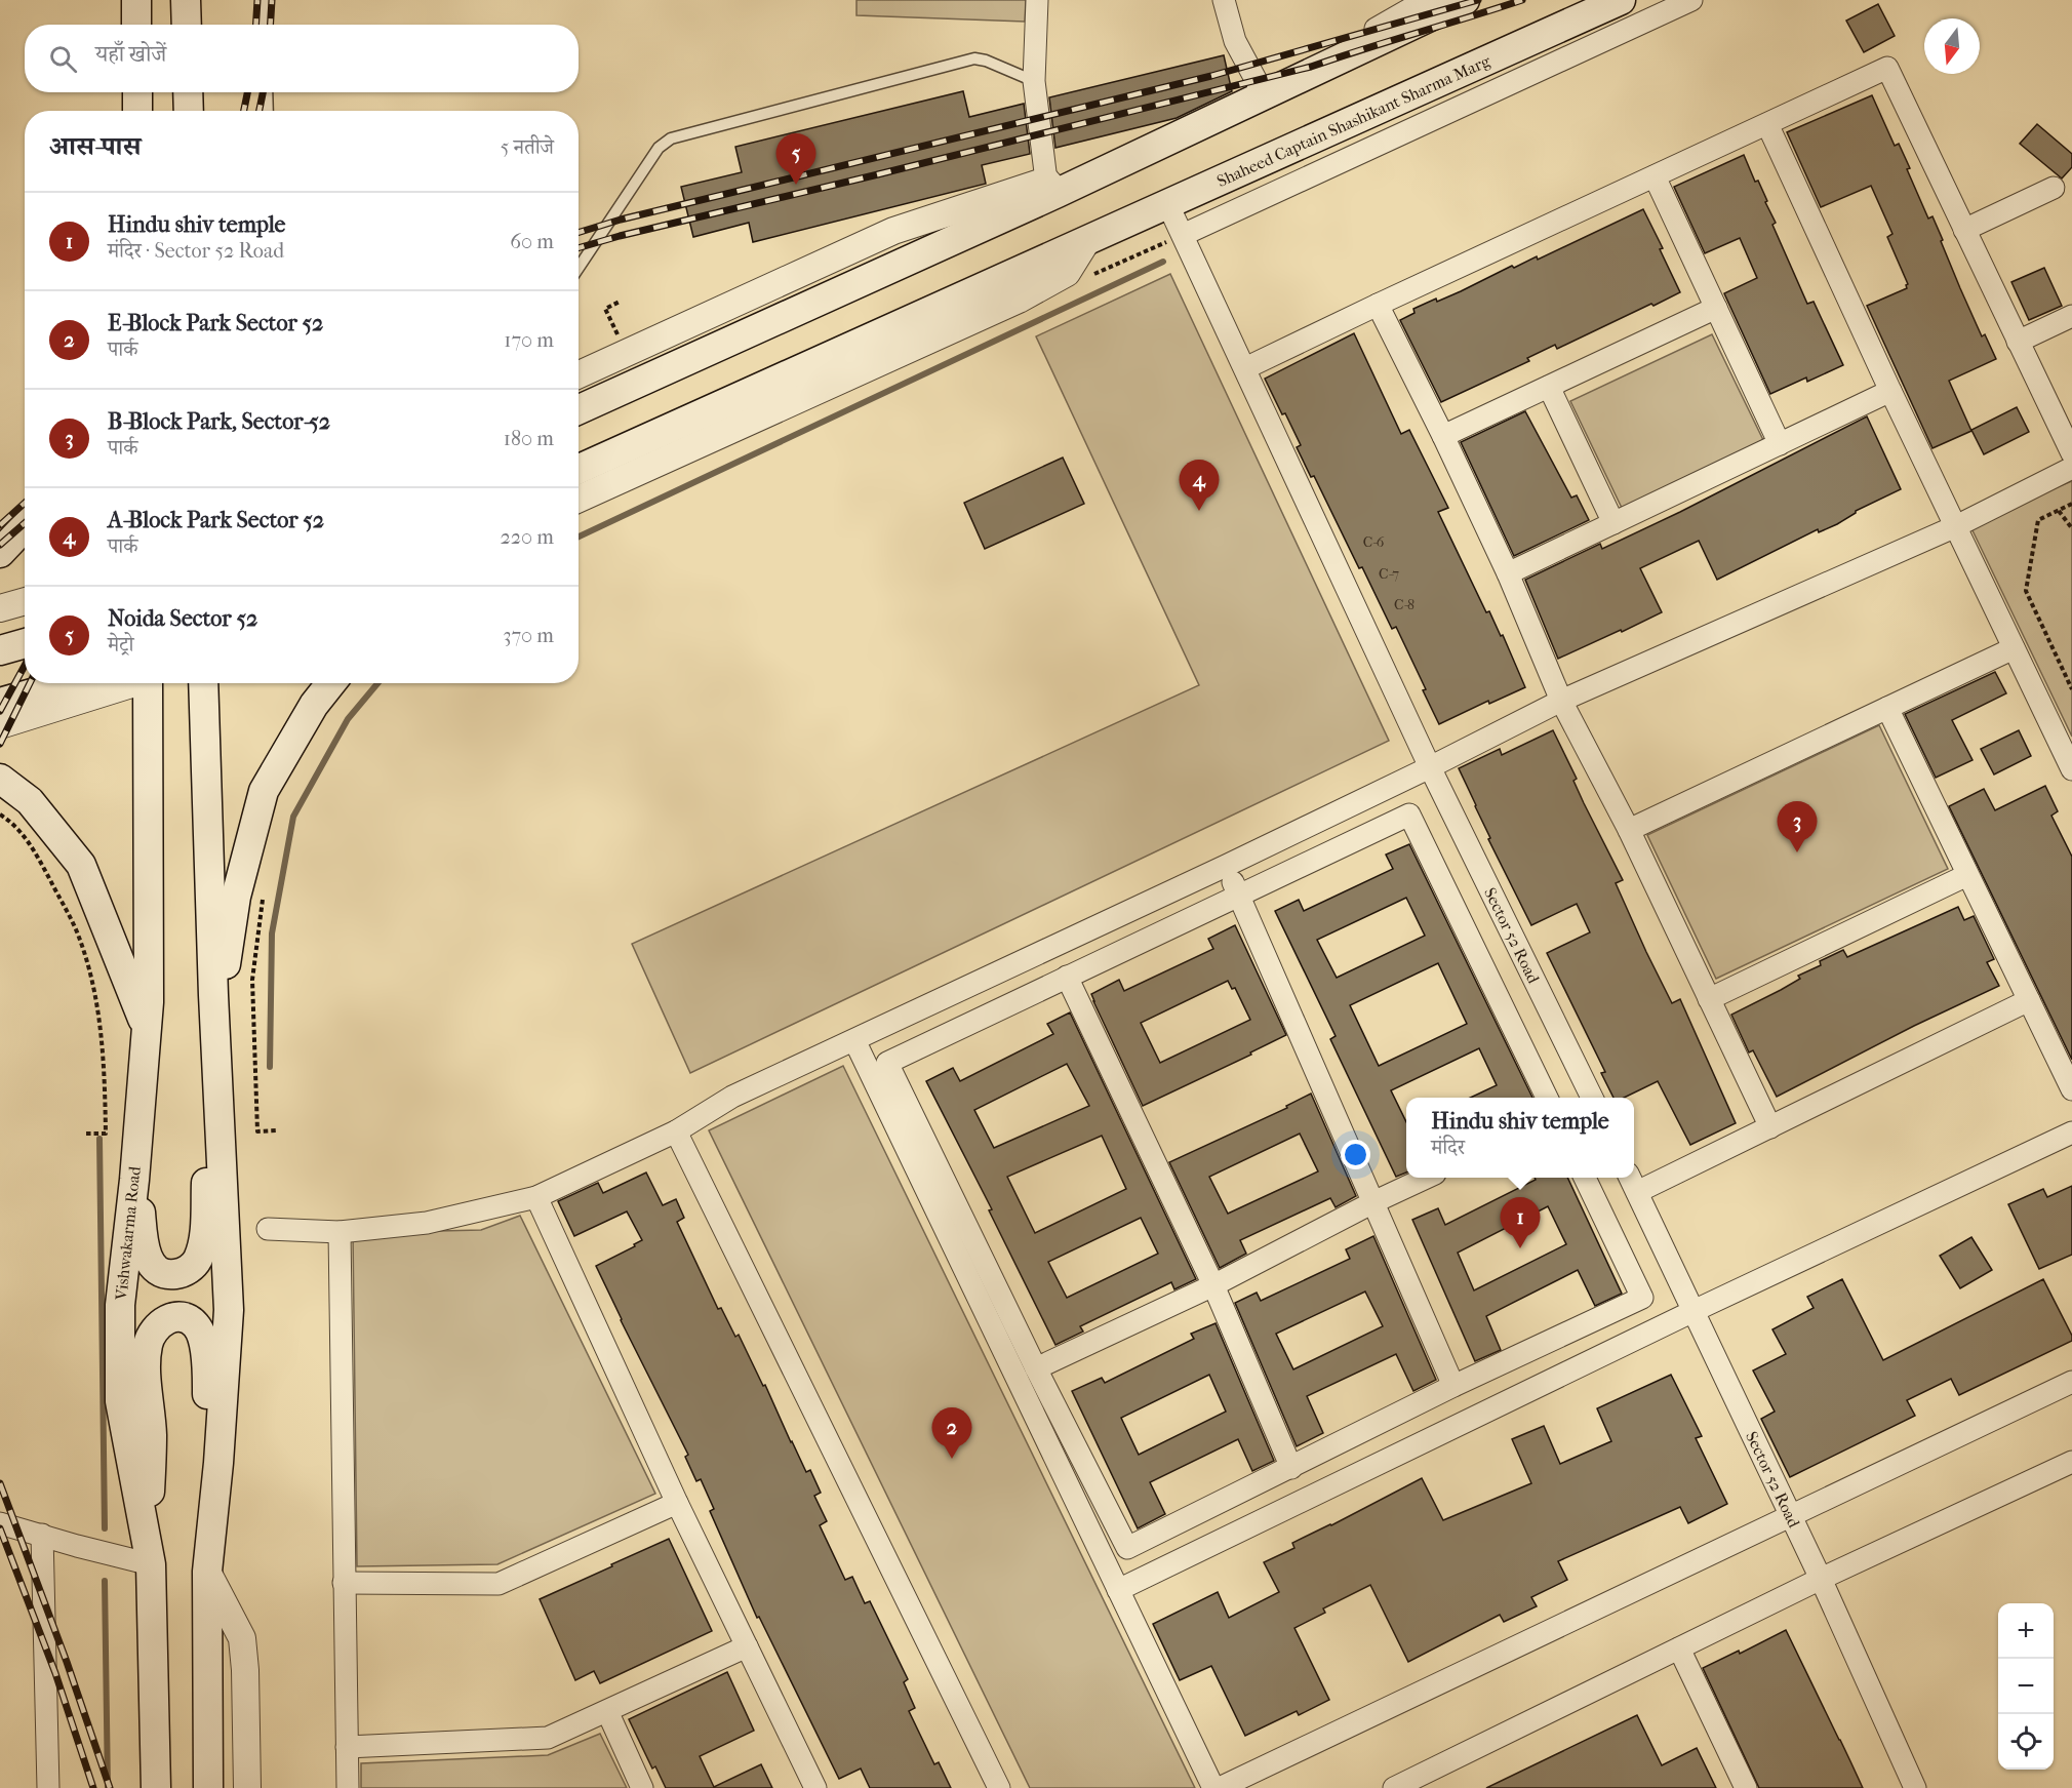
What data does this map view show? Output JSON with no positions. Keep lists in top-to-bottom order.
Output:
{
  "streets": {
    "main road": ["Shaheed Captain Shashikant Sharma Marg", "Vishwakarma Road"],
    "street": ["Sector 52 Road"]
  },
  "crossings": [
    ["Shaheed Captain Shashikant Sharma Marg", "Sector 52 Road"]
  ],
  "house_numbers": ["C-6", "C-7", "C-8"],
  "north": "bottom",
  "page": {
    "search": "यहाँ खोजें",
    "heading": ["आस-पास", "5 नतीजे"],
    "pins": [
      "5",
      "4",
      "3",
      "1",
      "2"
    ],
    "list": [
      {
        "mark": "1",
        "name": "Hindu shiv temple",
        "note": "मंदिर · Sector 52 Road",
        "value": "60 m"
      },
      {
        "mark": "2",
        "name": "E-Block Park Sector 52",
        "note": "पार्क",
        "value": "170 m"
      },
      {
        "mark": "3",
        "name": "B-Block Park, Sector-52",
        "note": "पार्क",
        "value": "180 m"
      },
      {
        "mark": "4",
        "name": "A-Block Park Sector 52",
        "note": "पार्क",
        "value": "220 m"
      },
      {
        "mark": "5",
        "name": "Noida Sector 52",
        "note": "मेट्रो",
        "value": "370 m"
      }
    ],
    "popup": ["Hindu shiv temple", "मंदिर"],
    "map_buttons": ["+", "−"]
  }
}
